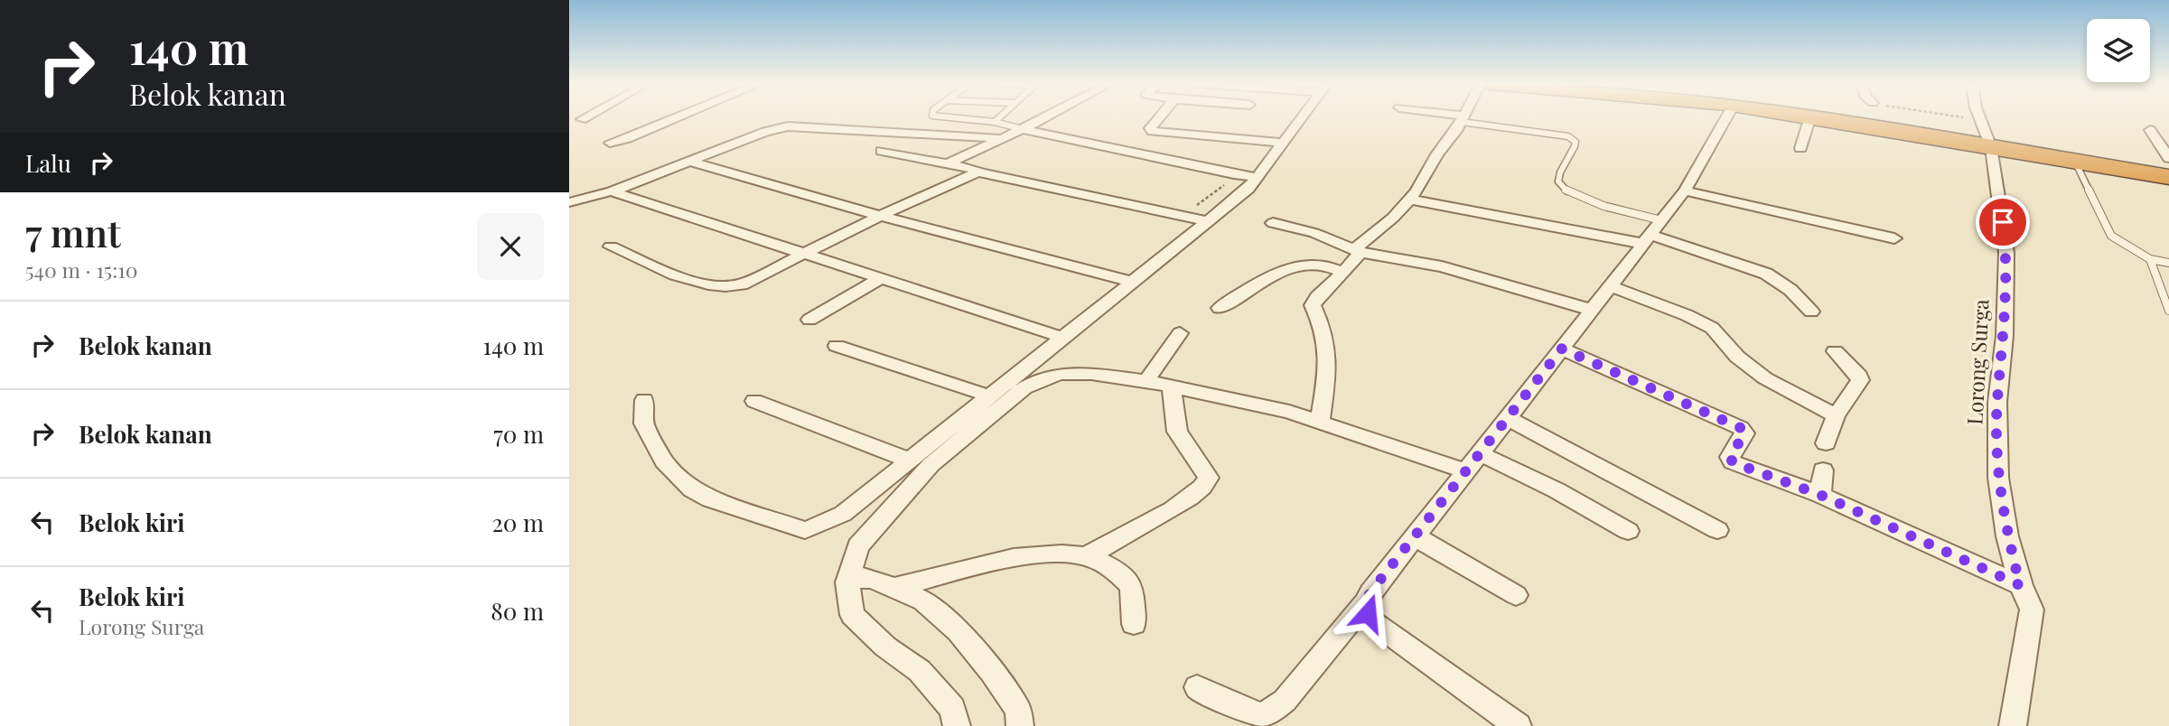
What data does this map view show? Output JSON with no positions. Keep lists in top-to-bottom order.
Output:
{
  "streets": {
    "street": ["Lorong Surga"]
  },
  "page": {
    "turn": ["140 m", "Belok kanan"],
    "then": "Lalu",
    "heading": ["7 mnt", "540 m · 15:10"],
    "list": [
      {
        "name": "Belok kanan",
        "value": "140 m"
      },
      {
        "name": "Belok kanan",
        "value": "70 m"
      },
      {
        "name": "Belok kiri",
        "value": "20 m"
      },
      {
        "name": "Belok kiri",
        "note": "Lorong Surga",
        "value": "80 m"
      }
    ]
  }
}
